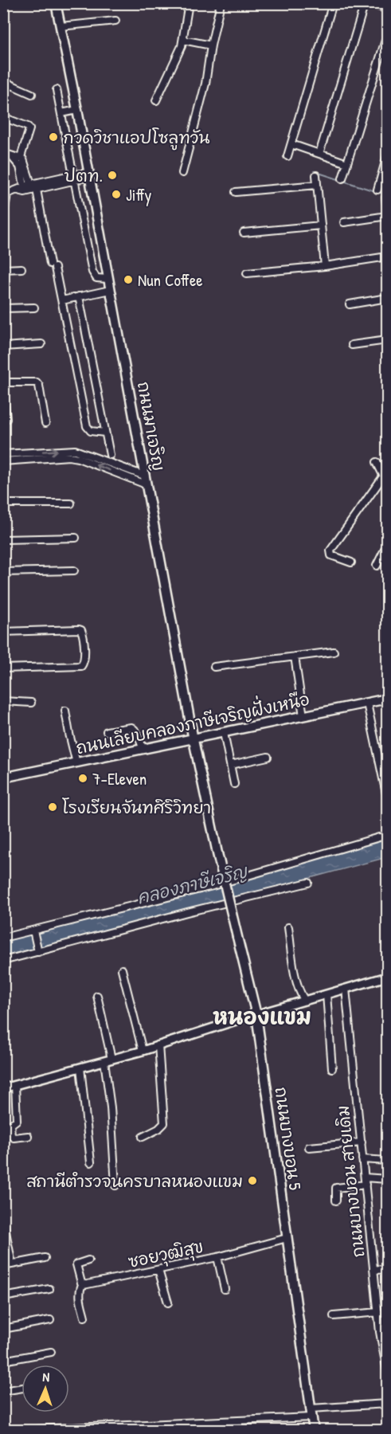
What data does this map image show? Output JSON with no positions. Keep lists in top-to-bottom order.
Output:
{
  "streets": {
    "main road": ["ถนนมาเจริญ", "ถนนเลียบคลองภาษีเจริญฝั่งเหนือ", "ถนนบางบอน 5"],
    "street": ["ถนนบางบอน สายเดิม", "ซอยวุฒิสุข"]
  },
  "crossings": [
    ["ถนนมาเจริญ", "ถนนเลียบคลองภาษีเจริญฝั่งเหนือ"],
    ["ถนนมาเจริญ", "ถนนบางบอน 5"],
    ["ถนนบางบอน 5", "ซอยวุฒิสุข"]
  ],
  "districts": ["หนองแขม"],
  "water": ["คลองภาษีเจริญ"],
  "places": [
    "กวดวิชาแอปโซลูทวัน",
    "ปตท.",
    "Jiffy",
    "Nun Coffee",
    "7-Eleven",
    "โรงเรียนจันทศิริวิทยา",
    "สถานีตำรวจนครบาลหนองแขม"
  ],
  "north": "top"
}
